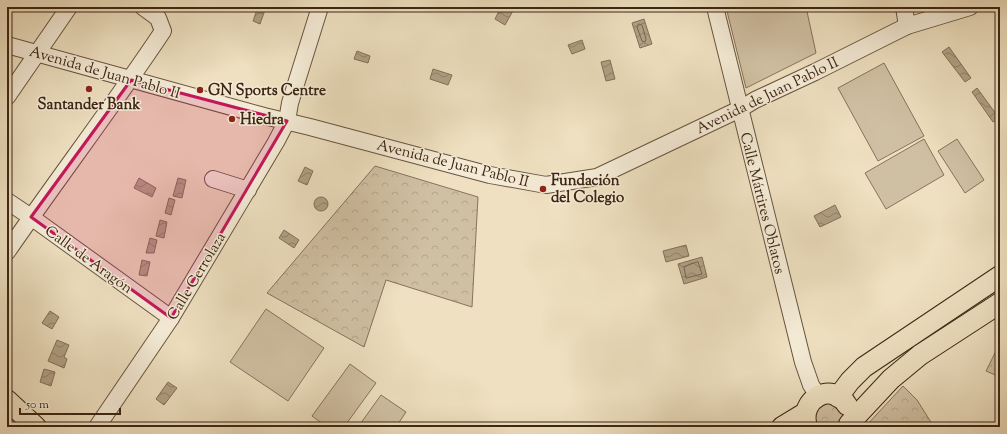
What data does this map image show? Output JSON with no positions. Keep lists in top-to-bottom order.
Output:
{
  "streets": {
    "street": [
      "Avenida de Juan Pablo II",
      "Calle Mártires Oblatos",
      "Calle de Aragón",
      "Calle Cerrolaza"
    ]
  },
  "crossings": [
    ["Avenida de Juan Pablo II", "Calle Mártires Oblatos"],
    ["Avenida de Juan Pablo II", "Calle Cerrolaza"],
    ["Calle de Aragón", "Calle Cerrolaza"]
  ],
  "places": [
    "Santander Bank",
    "GN Sports Centre",
    "Hiedra",
    "Fundación del Colegio"
  ],
  "scale_bar": "50 m"
}
